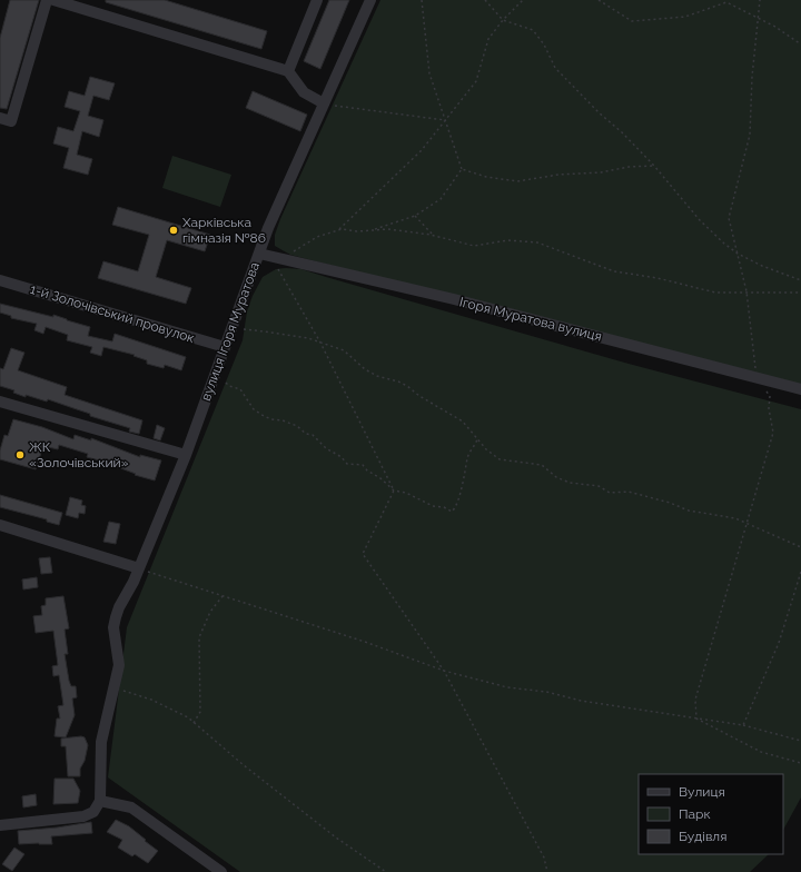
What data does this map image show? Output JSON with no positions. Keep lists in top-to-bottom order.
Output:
{
  "streets": {
    "street": ["1-й Золочівський провулок", "Ігоря Муратова вулиця", "вулиця Ігоря Муратова"]
  },
  "crossings": [
    ["1-й Золочівський провулок", "вулиця Ігоря Муратова"],
    ["Ігоря Муратова вулиця", "вулиця Ігоря Муратова"]
  ],
  "places": ["Харківська гімназія №86", "ЖК «Золочівський»"],
  "legend": ["Вулиця", "Парк", "Будівля"]
}
